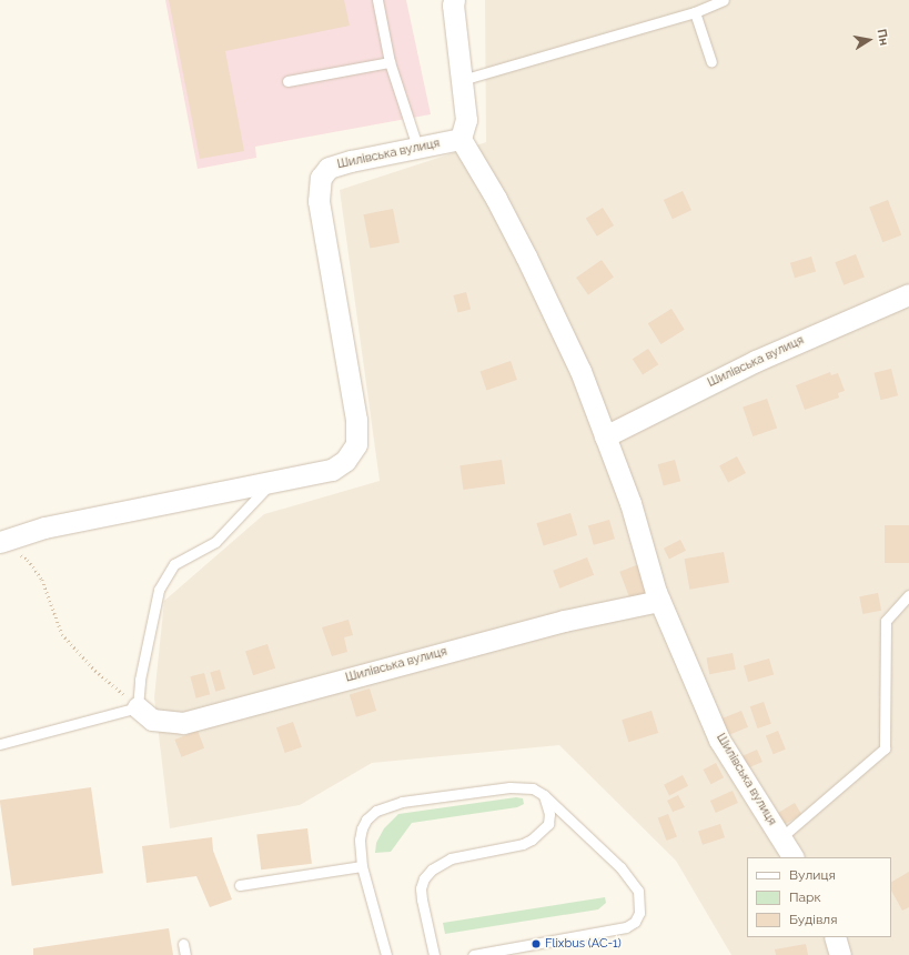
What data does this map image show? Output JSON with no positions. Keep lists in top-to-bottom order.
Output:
{
  "streets": {
    "street": ["Шилівська вулиця"]
  },
  "places": ["Flixbus (АС-1)"],
  "legend": ["Вулиця", "Парк", "Будівля"],
  "north": "right"
}
